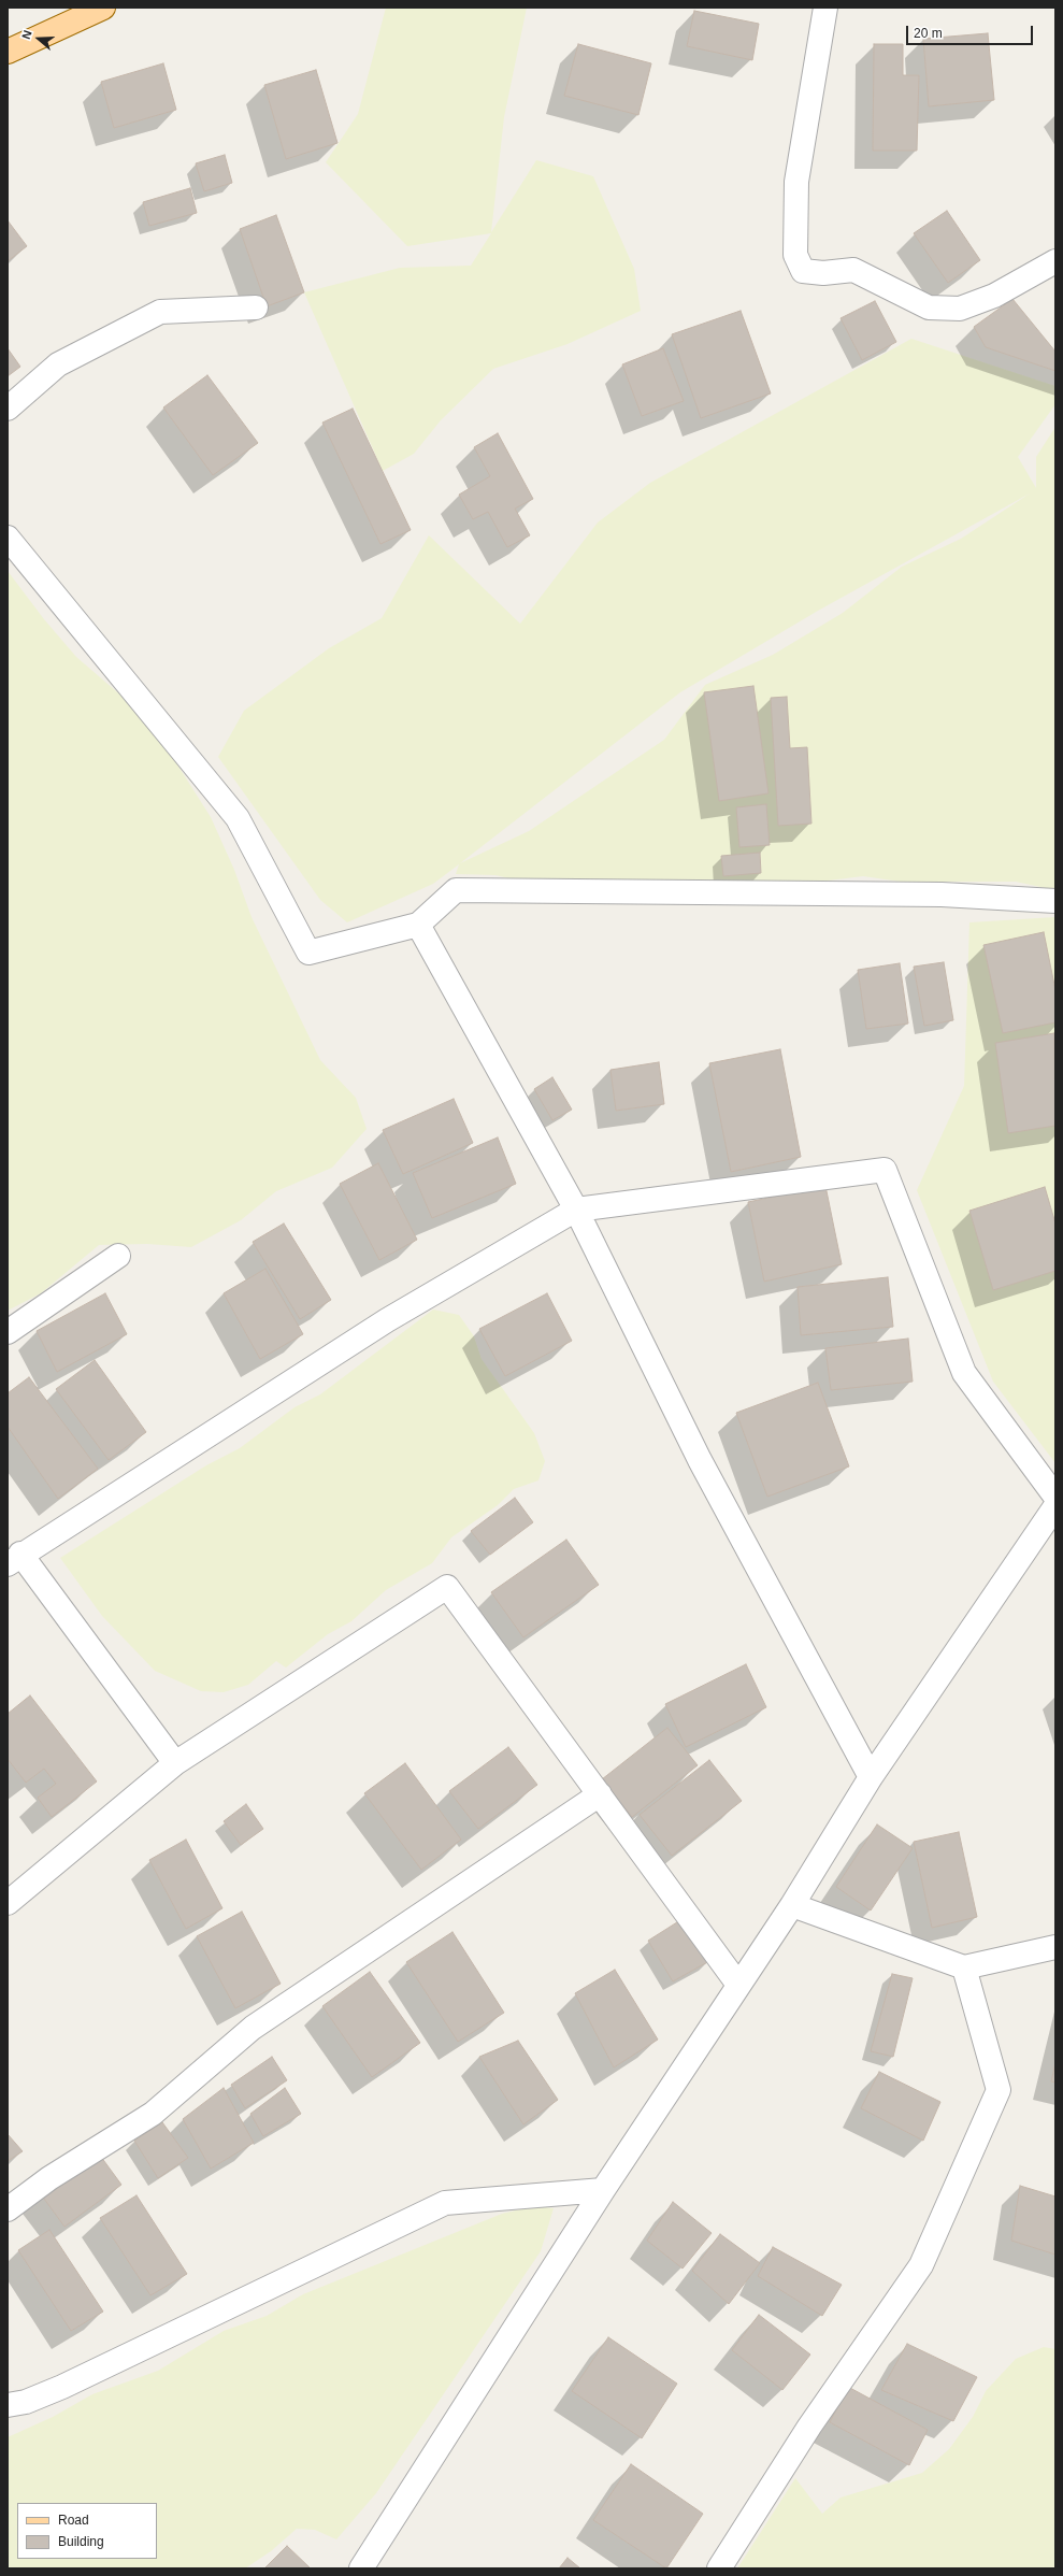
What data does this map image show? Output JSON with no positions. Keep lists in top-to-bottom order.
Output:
{
  "legend": ["Road", "Building"],
  "scale_bar": "20 m",
  "north": "left"
}
